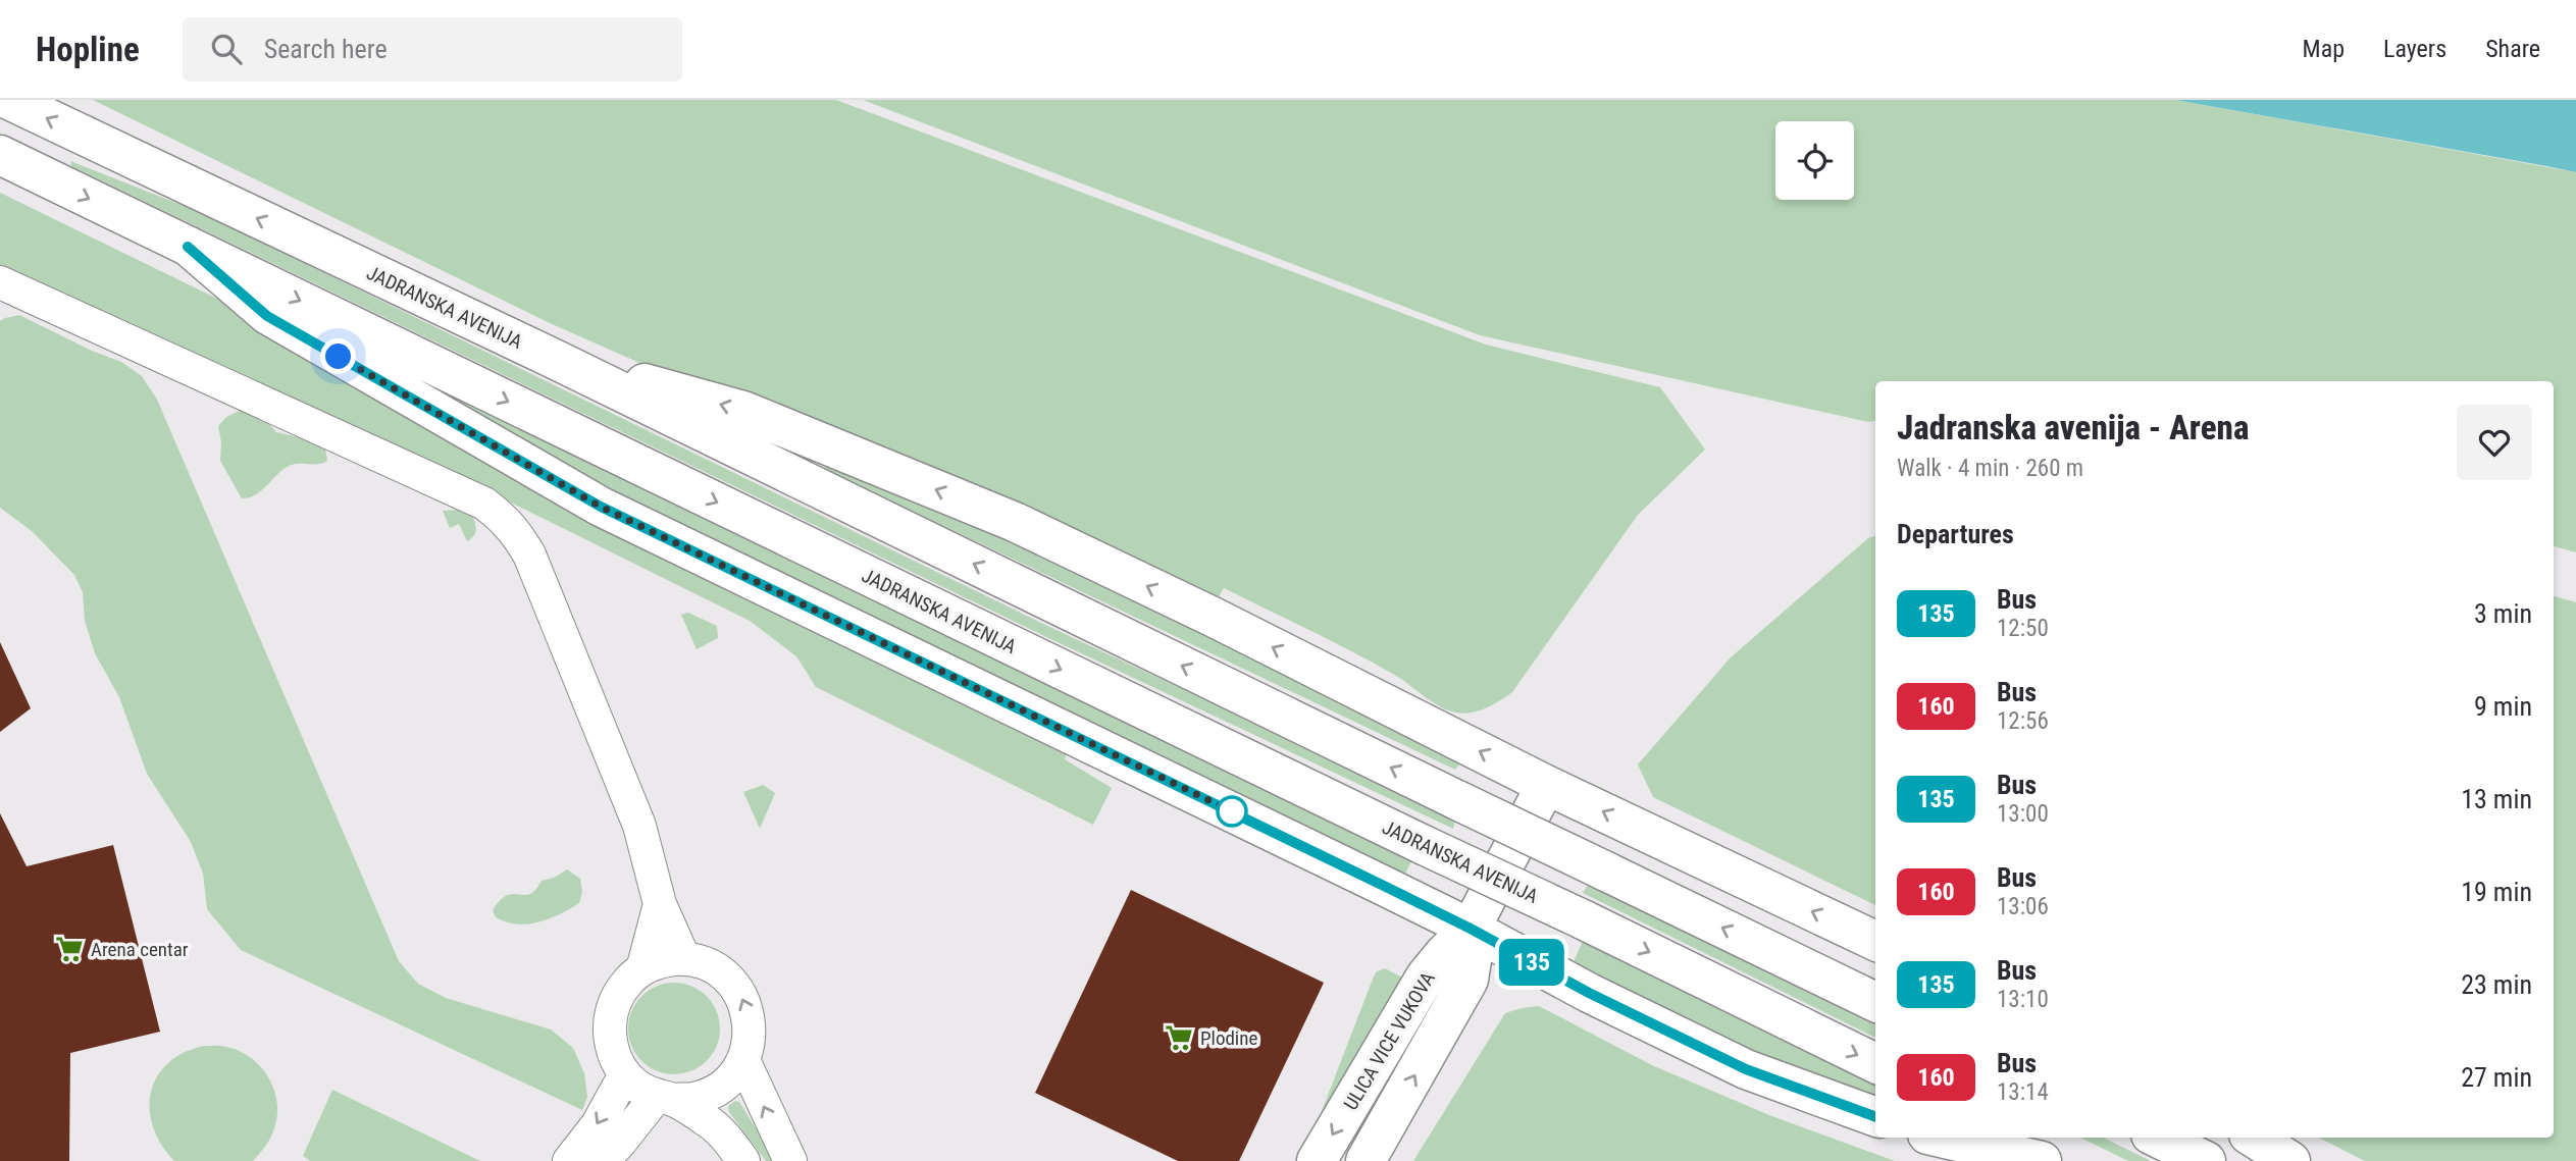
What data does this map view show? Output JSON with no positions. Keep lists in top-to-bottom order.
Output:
{
  "streets": {
    "main road": ["JADRANSKA AVENIJA", "ULICA VICE VUKOVA"]
  },
  "places": {
    "supermarket": ["Arena centar", "Plodine"]
  },
  "lines": ["bus line 135"],
  "page": {
    "header": "Hopline",
    "search": "Search here",
    "nav": ["Map", "Layers", "Share"],
    "on_map": "135",
    "heading": [
      ["Jadranska avenija - Arena", "Walk · 4 min · 260 m"],
      "Departures"
    ],
    "list": [
      {
        "mark": "135",
        "name": "Bus",
        "note": "12:50",
        "value": "3 min"
      },
      {
        "mark": "160",
        "name": "Bus",
        "note": "12:56",
        "value": "9 min"
      },
      {
        "mark": "135",
        "name": "Bus",
        "note": "13:00",
        "value": "13 min"
      },
      {
        "mark": "160",
        "name": "Bus",
        "note": "13:06",
        "value": "19 min"
      },
      {
        "mark": "135",
        "name": "Bus",
        "note": "13:10",
        "value": "23 min"
      },
      {
        "mark": "160",
        "name": "Bus",
        "note": "13:14",
        "value": "27 min"
      }
    ]
  }
}
